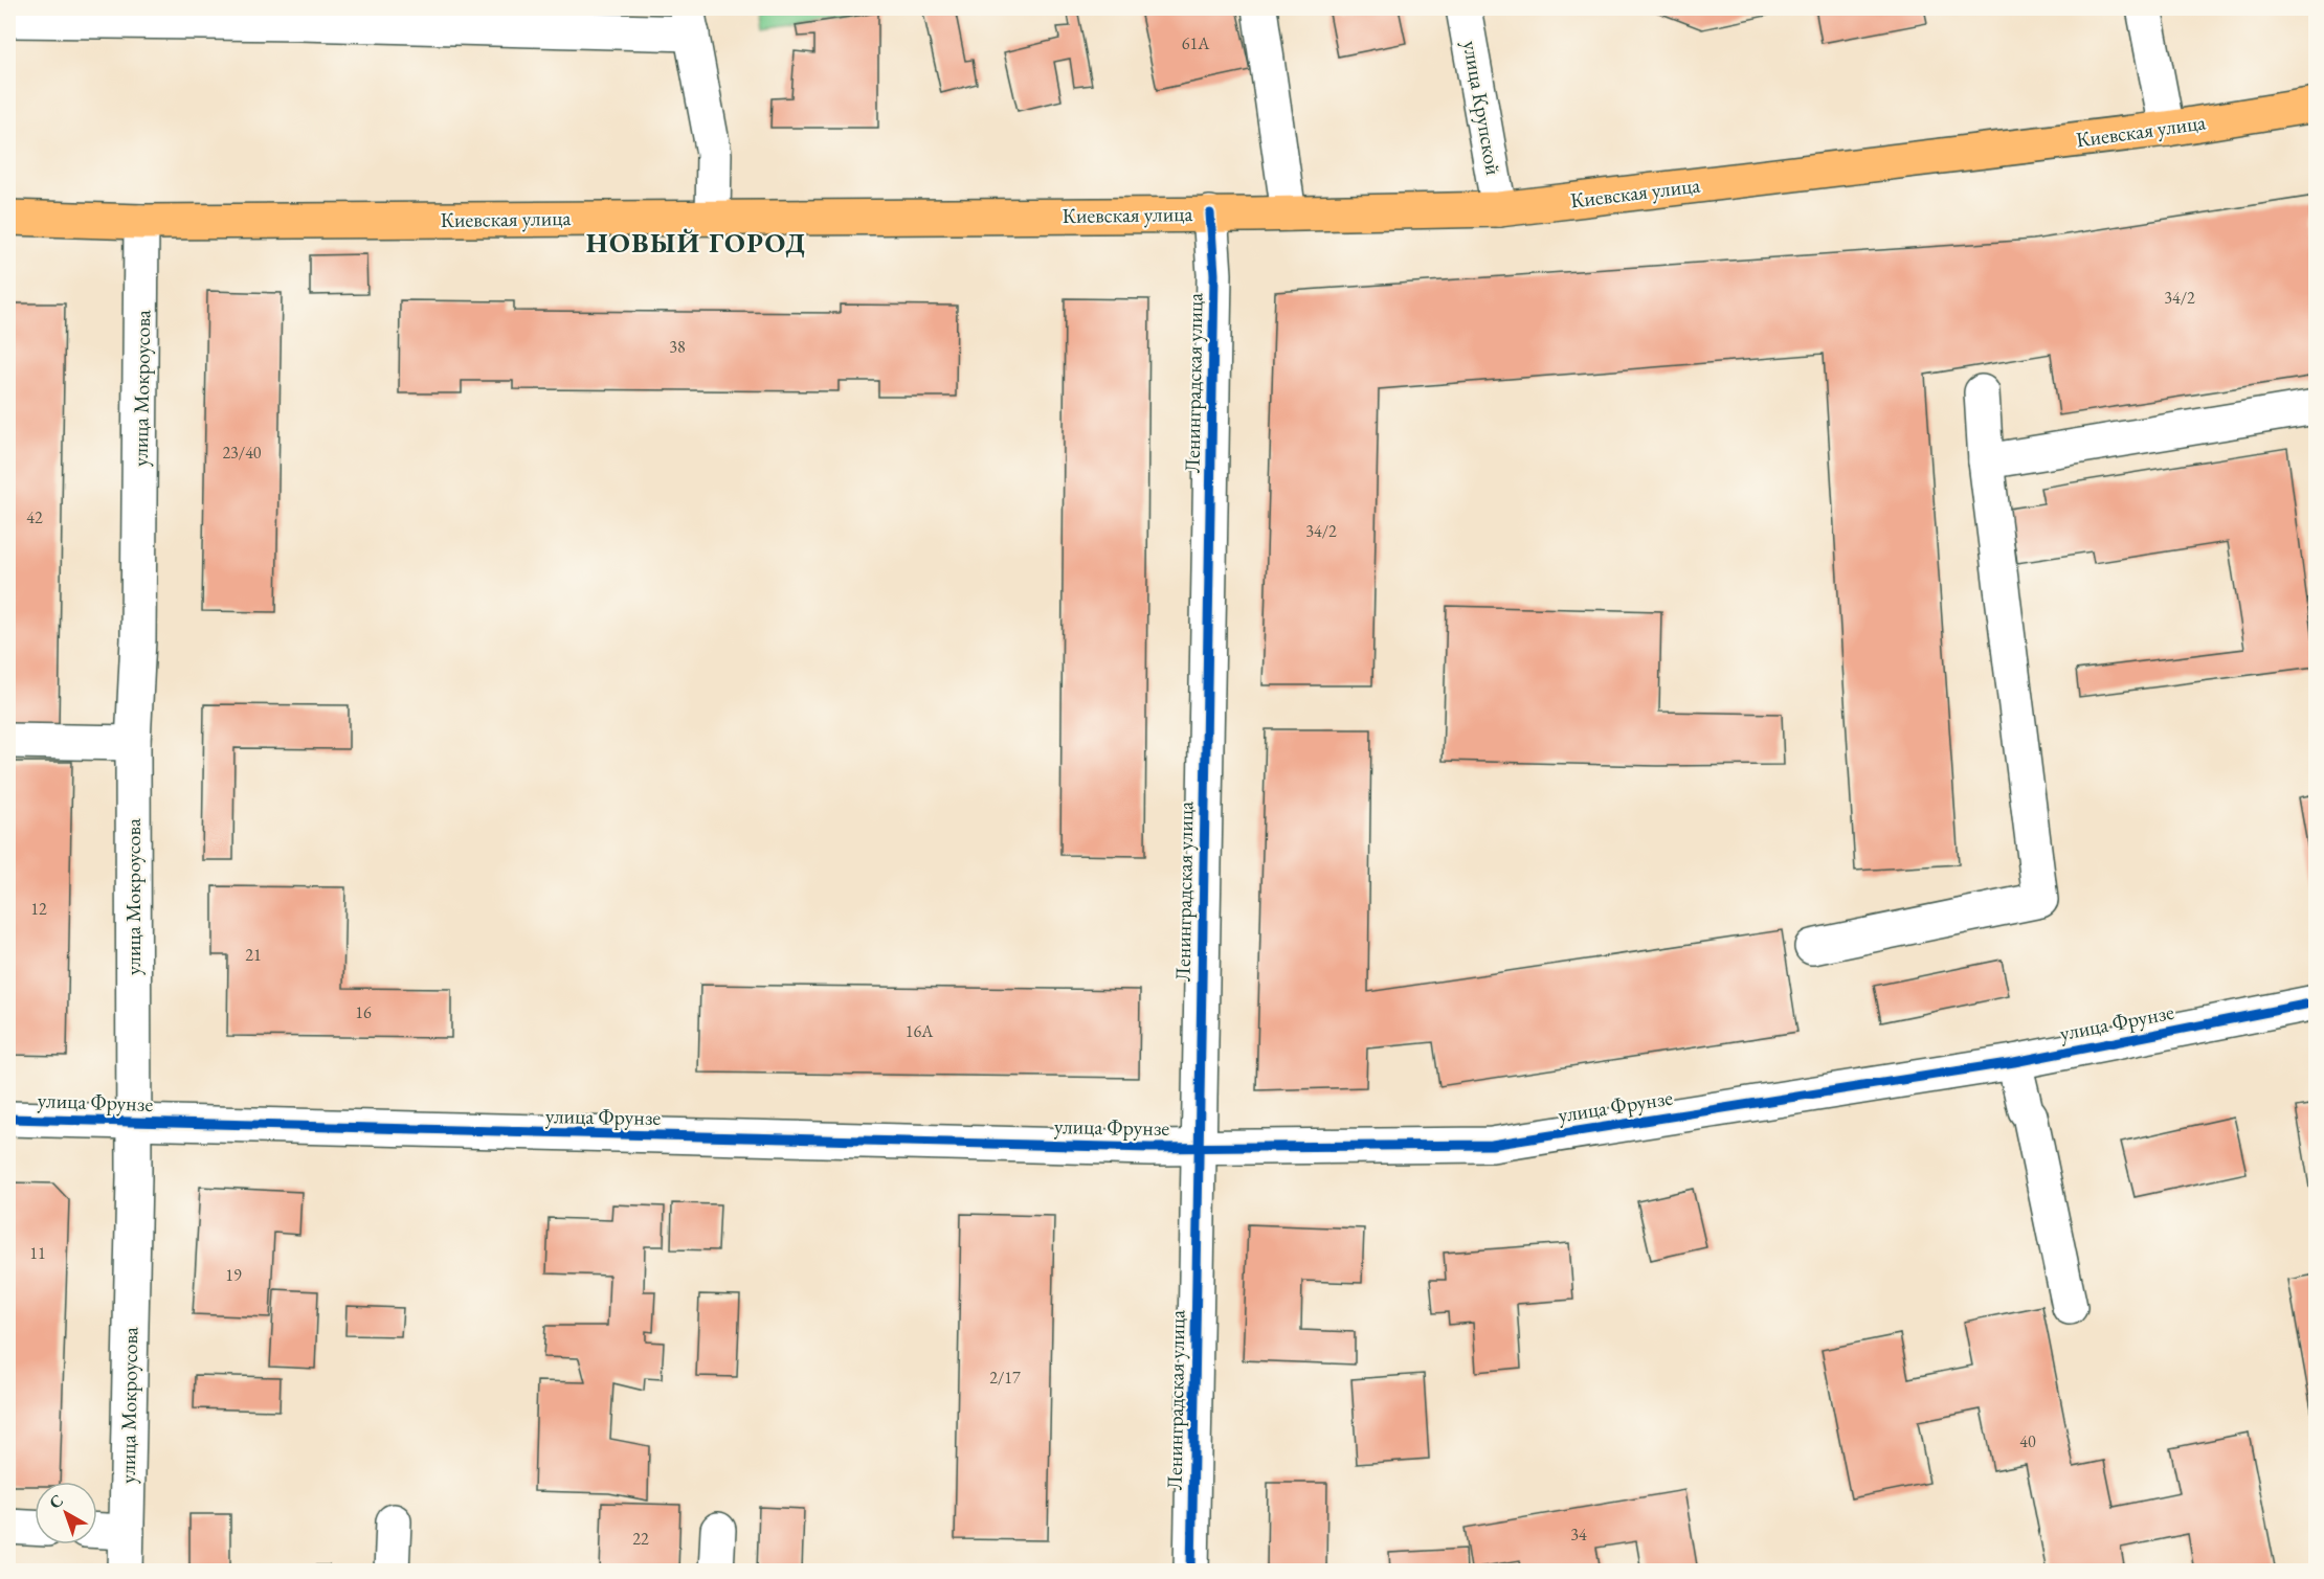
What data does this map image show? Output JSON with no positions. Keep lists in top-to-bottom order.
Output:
{
  "streets": {
    "main road": ["Киевская улица"],
    "street": [
      "улица Крупской",
      "Ленинградская улица",
      "улица Мокроусова",
      "улица Фрунзе"
    ]
  },
  "crossings": [
    ["улица Крупской", "Киевская улица"],
    ["Киевская улица", "Ленинградская улица"],
    ["Киевская улица", "улица Мокроусова"],
    ["Ленинградская улица", "улица Фрунзе"],
    ["улица Мокроусова", "улица Фрунзе"]
  ],
  "districts": ["НОВЫЙ ГОРОД"],
  "house_numbers": [
    "61А",
    "34/2",
    "38",
    "23/40",
    "42",
    "34/2",
    "12",
    "21",
    "16",
    "16А",
    "11",
    "19",
    "2/17",
    "40",
    "34",
    "22"
  ],
  "north": "top left"
}
